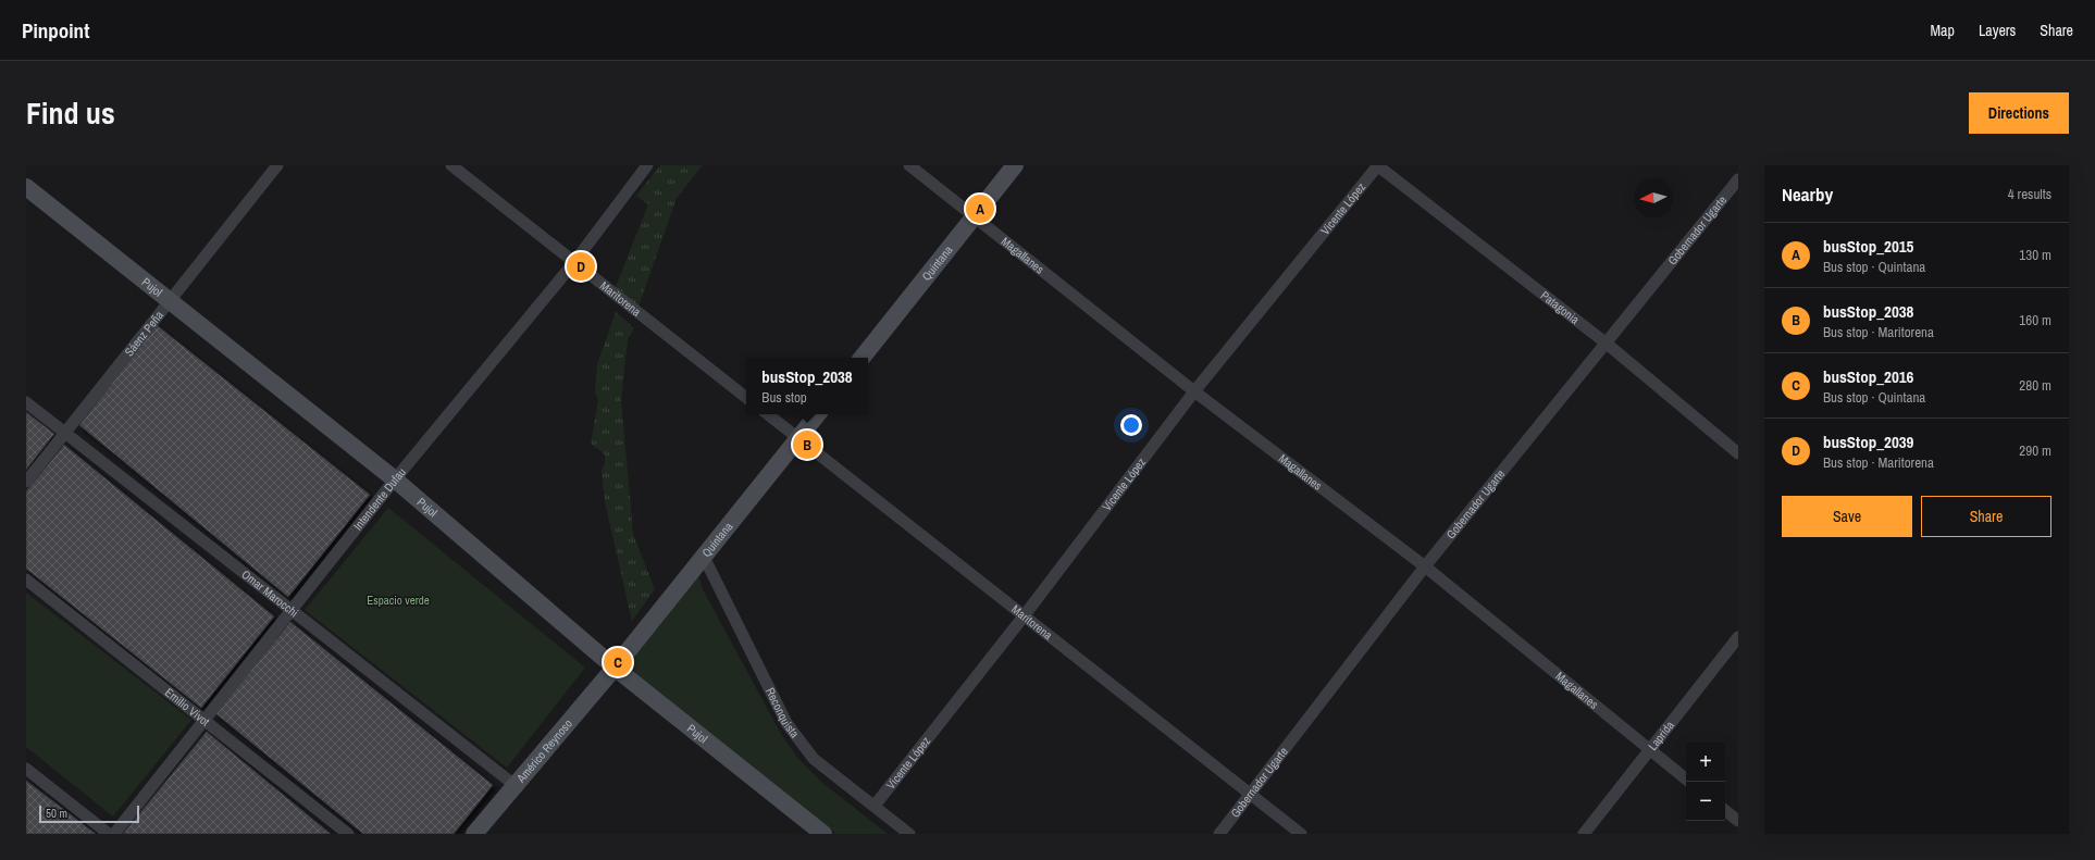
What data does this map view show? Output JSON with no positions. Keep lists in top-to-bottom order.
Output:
{
  "streets": {
    "main road": ["Quintana", "Pujol", "Américo Reynoso"],
    "street": [
      "Vicente López",
      "Gobernador Ugarte",
      "Magallanes",
      "Maritorena",
      "Patagonia",
      "Sáenz Peña",
      "Intendente Dufau",
      "Omar Marocchi",
      "Emilio Vivot",
      "Reconquista",
      "Laprida"
    ]
  },
  "crossings": [
    ["Vicente López", "Magallanes"],
    ["Vicente López", "Maritorena"],
    ["Vicente López", "Patagonia"],
    ["Vicente López", "Reconquista"],
    ["Gobernador Ugarte", "Magallanes"],
    ["Gobernador Ugarte", "Maritorena"],
    ["Gobernador Ugarte", "Patagonia"],
    ["Magallanes", "Quintana"],
    ["Magallanes", "Laprida"],
    ["Quintana", "Pujol"],
    ["Quintana", "Maritorena"],
    ["Quintana", "Reconquista"],
    ["Quintana", "Américo Reynoso"],
    ["Pujol", "Sáenz Peña"],
    ["Pujol", "Intendente Dufau"],
    ["Pujol", "Américo Reynoso"],
    ["Maritorena", "Intendente Dufau"],
    ["Sáenz Peña", "Omar Marocchi"],
    ["Intendente Dufau", "Omar Marocchi"],
    ["Intendente Dufau", "Emilio Vivot"],
    ["Omar Marocchi", "Américo Reynoso"]
  ],
  "parks": ["Espacio verde"],
  "scale_bar": "50 m",
  "north": "left",
  "page": {
    "header": "Pinpoint",
    "nav": ["Map", "Layers", "Share"],
    "title": "Find us",
    "buttons": [
      "Directions",
      ["Save", "Share"]
    ],
    "heading": ["Nearby", "4 results"],
    "pins": [
      "A",
      "D",
      "B",
      "C"
    ],
    "list": [
      {
        "mark": "A",
        "name": "busStop_2015",
        "note": "Bus stop · Quintana",
        "value": "130 m"
      },
      {
        "mark": "B",
        "name": "busStop_2038",
        "note": "Bus stop · Maritorena",
        "value": "160 m"
      },
      {
        "mark": "C",
        "name": "busStop_2016",
        "note": "Bus stop · Quintana",
        "value": "280 m"
      },
      {
        "mark": "D",
        "name": "busStop_2039",
        "note": "Bus stop · Maritorena",
        "value": "290 m"
      }
    ],
    "popup": ["busStop_2038", "Bus stop"],
    "map_buttons": ["+", "−"],
    "scale": "50 m"
  }
}
